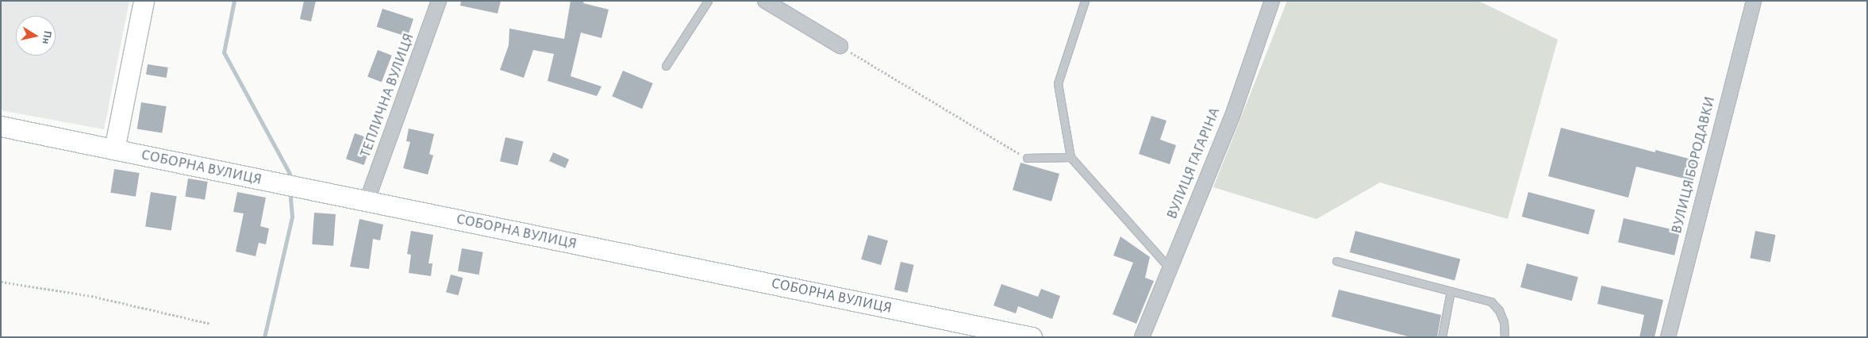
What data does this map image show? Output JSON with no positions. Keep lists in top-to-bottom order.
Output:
{
  "streets": {
    "main road": ["СОБОРНА ВУЛИЦЯ"],
    "street": ["ТЕПЛИЧНА ВУЛИЦЯ", "ВУЛИЦЯ ГАГАРІНА", "ВУЛИЦЯ БОРОДАВКИ"]
  },
  "crossings": [
    ["ТЕПЛИЧНА ВУЛИЦЯ", "СОБОРНА ВУЛИЦЯ"]
  ],
  "north": "right"
}
